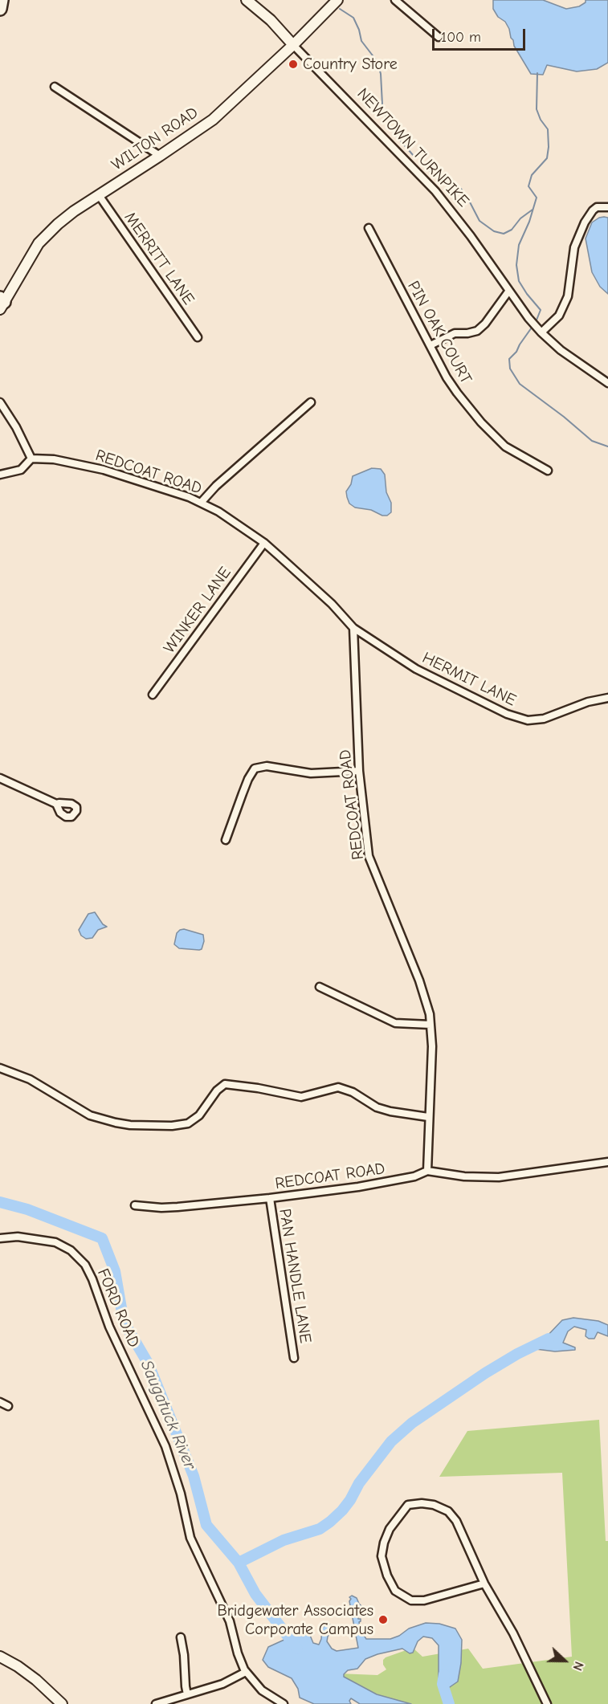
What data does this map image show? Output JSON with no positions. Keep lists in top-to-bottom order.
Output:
{
  "streets": {
    "main road": ["WILTON ROAD", "NEWTOWN TURNPIKE"],
    "street": [
      "MERRITT LANE",
      "PIN OAK COURT",
      "REDCOAT ROAD",
      "WINKER LANE",
      "HERMIT LANE",
      "PAN HANDLE LANE",
      "FORD ROAD"
    ]
  },
  "crossings": [
    ["WILTON ROAD", "NEWTOWN TURNPIKE"],
    ["WILTON ROAD", "MERRITT LANE"],
    ["REDCOAT ROAD", "WINKER LANE"],
    ["REDCOAT ROAD", "HERMIT LANE"],
    ["REDCOAT ROAD", "PAN HANDLE LANE"]
  ],
  "water": ["Saugatuck River"],
  "places": ["Country Store", "Bridgewater Associates Corporate Campus"],
  "scale_bar": "100 m",
  "north": "right"
}
